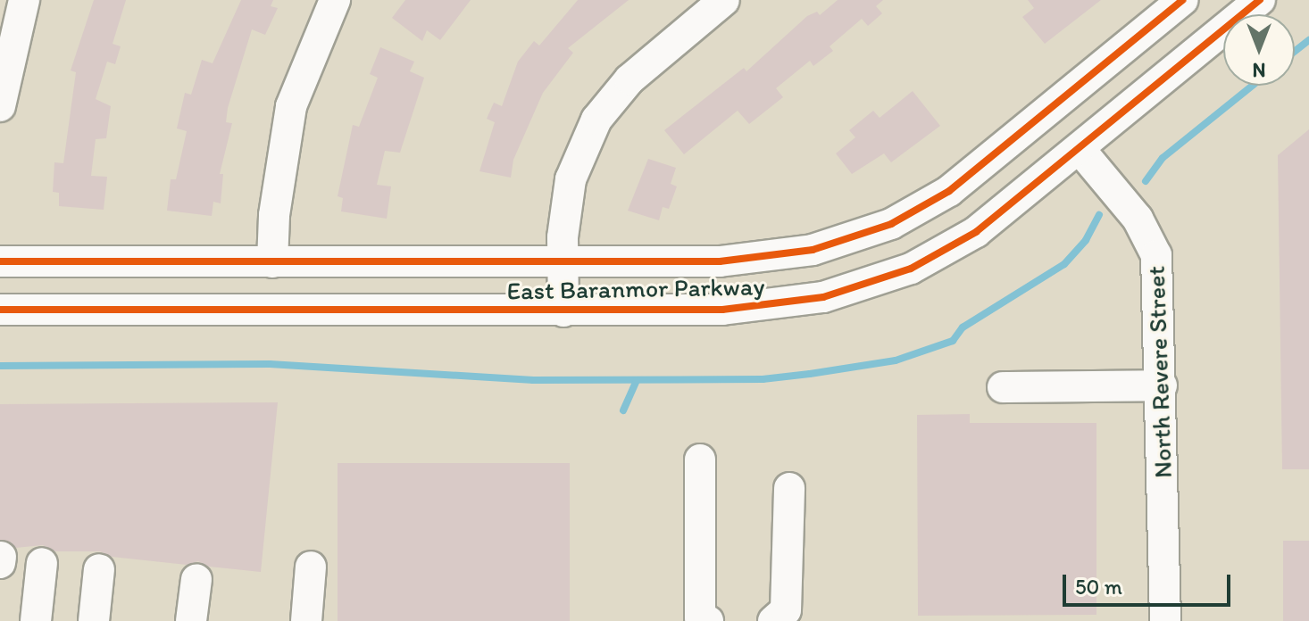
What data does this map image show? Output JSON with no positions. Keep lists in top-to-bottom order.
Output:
{
  "streets": {
    "street": ["East Baranmor Parkway", "North Revere Street"]
  },
  "crossings": [
    ["East Baranmor Parkway", "North Revere Street"]
  ],
  "scale_bar": "50 m",
  "north": "bottom"
}
